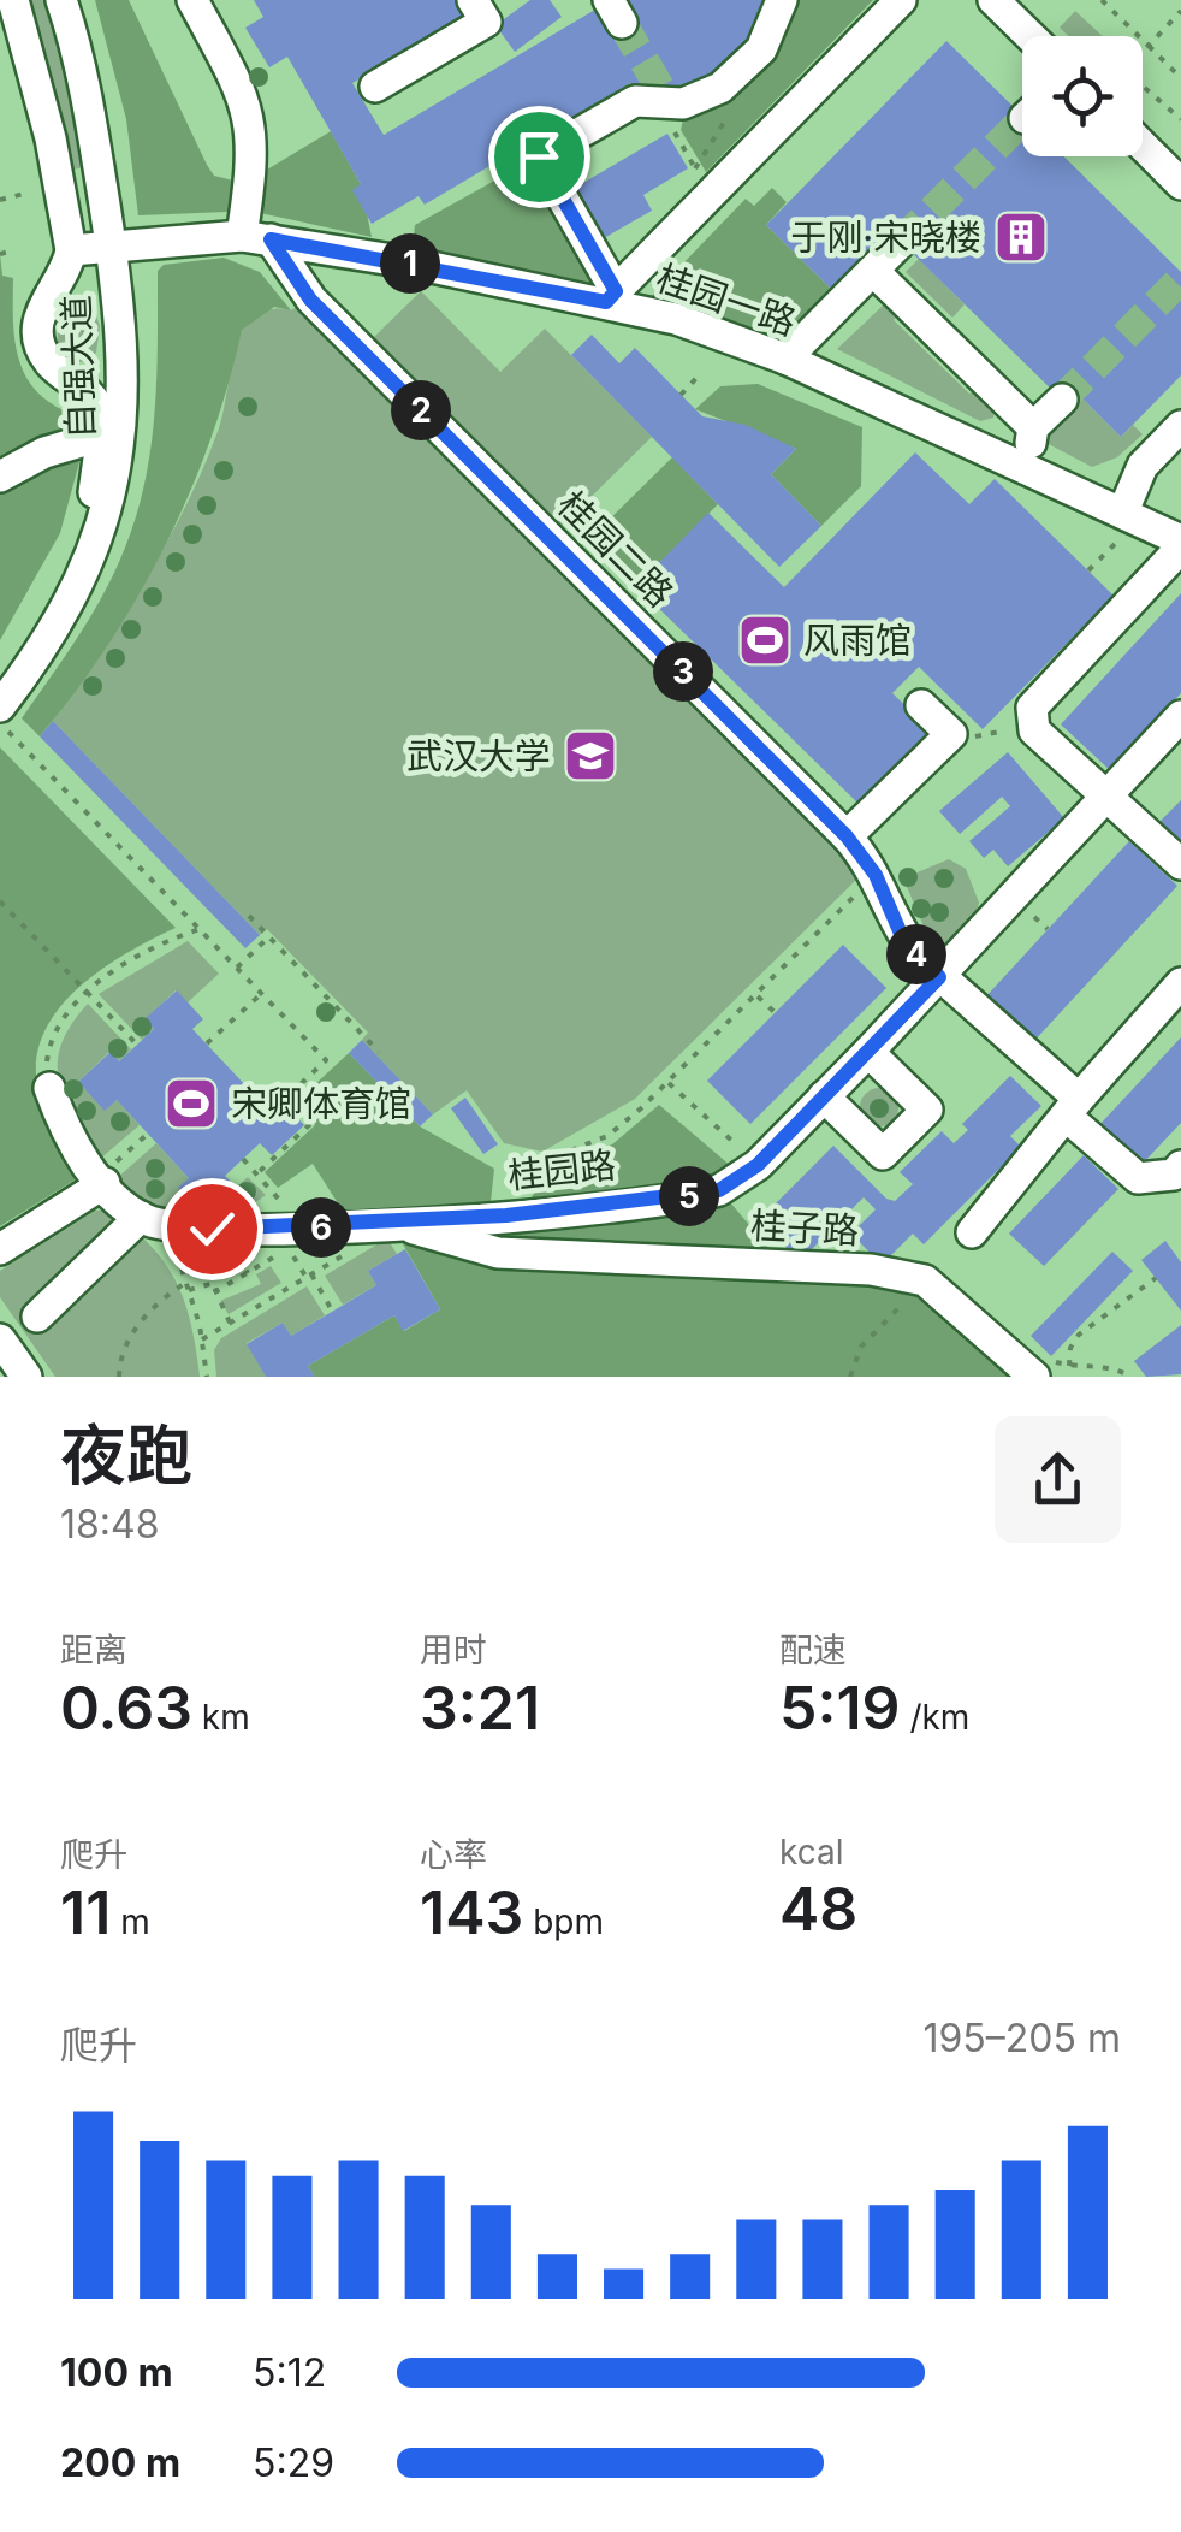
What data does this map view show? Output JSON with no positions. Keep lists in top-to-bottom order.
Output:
{
  "streets": {
    "street": [
      "桂园一路",
      "自强大道",
      "桂园二路",
      "桂园路",
      "桂子路"
    ]
  },
  "crossings": [
    ["桂园一路", "自强大道"],
    ["桂园一路", "桂园二路"],
    ["桂园二路", "桂园路"],
    ["桂园路", "桂子路"]
  ],
  "places": {
    "building": ["于刚·宋晓楼"],
    "sports": ["风雨馆", "宋卿体育馆"],
    "school or university": ["武汉大学"]
  },
  "page": {
    "pins": [
      "1",
      "2",
      "3",
      "4",
      "5",
      "6"
    ],
    "heading": ["夜跑", "18:48"],
    "stats": [
      ["距离", "0.63 km"],
      ["用时", "3:21"],
      ["配速", "5:19 /km"],
      ["爬升", "11 m"],
      ["心率", "143 bpm"],
      ["kcal", "48"]
    ],
    "chart": ["爬升", "195–205 m"],
    "list": [
      {
        "name": "100 m",
        "note": "5:12"
      },
      {
        "name": "200 m",
        "note": "5:29"
      }
    ]
  }
}
